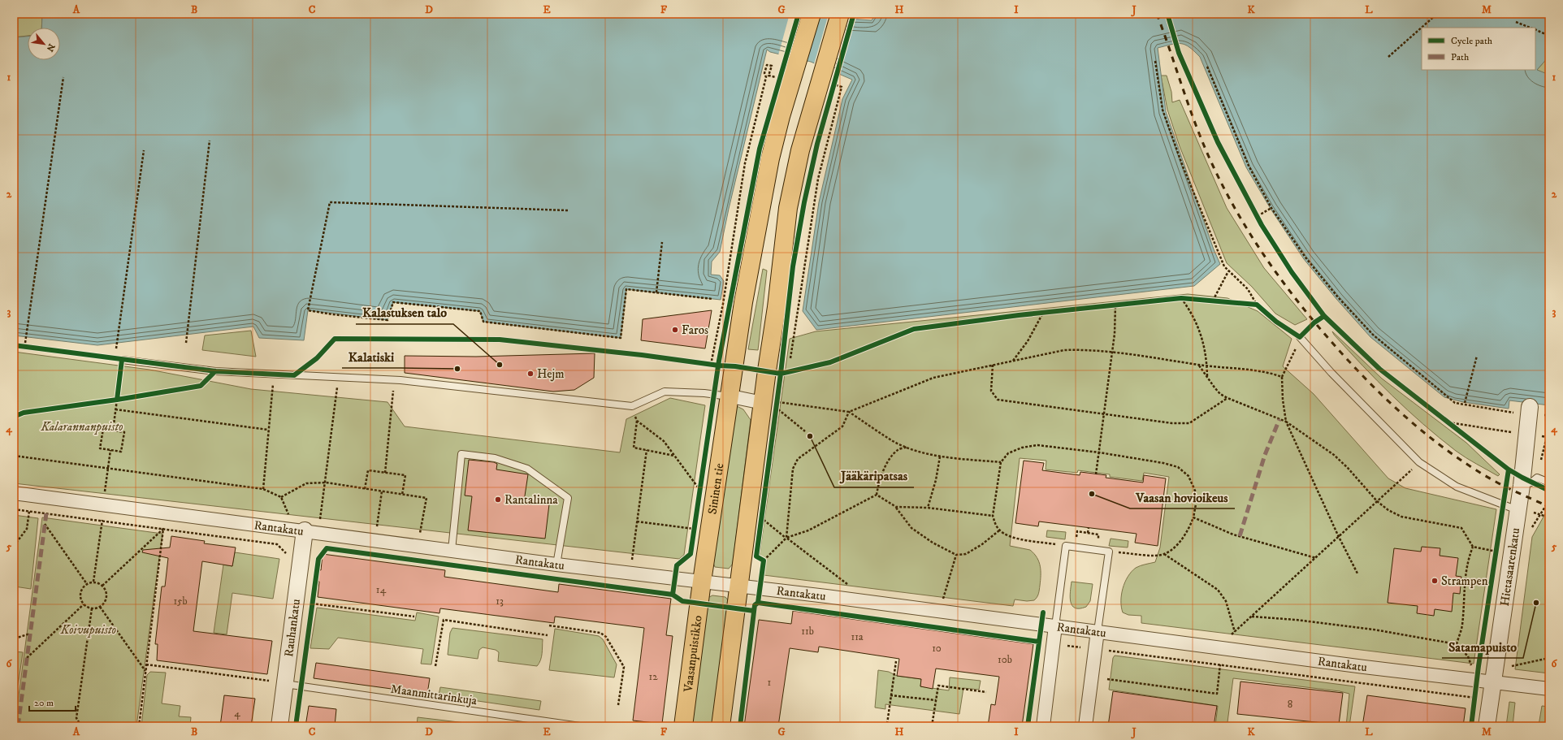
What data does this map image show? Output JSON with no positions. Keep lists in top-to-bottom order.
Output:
{
  "streets": {
    "main road": ["Sininen tie", "Vaasanpuistikko"],
    "street": ["Rantakatu", "Hietasaarenkatu", "Rauhankatu"],
    "lane": ["Maanmittarinkuja"]
  },
  "crossings": [
    ["Sininen tie", "Rantakatu"],
    ["Sininen tie", "Vaasanpuistikko"],
    ["Rantakatu", "Hietasaarenkatu"],
    ["Rantakatu", "Rauhankatu"],
    ["Rantakatu", "Vaasanpuistikko"],
    ["Rauhankatu", "Maanmittarinkuja"]
  ],
  "parks": ["Kalarannanpuisto", "Koivupuisto"],
  "places": [
    "Faros",
    "Kalastuksen talo",
    "Kalatiski",
    "Hejm",
    "Jääkäripatsas",
    "Vaasan hovioikeus",
    "Rantalinna",
    "Strampen",
    "Satamapuisto"
  ],
  "house_numbers": [
    "14",
    "15b",
    "13",
    "11b",
    "11a",
    "10",
    "10b",
    "12",
    "1",
    "8",
    "4"
  ],
  "legend": ["Cycle path", "Path"],
  "scale_bar": "20 m",
  "north": "bottom right",
  "grid": {
    "columns": [
      "A",
      "B",
      "C",
      "D",
      "E",
      "F",
      "G",
      "H",
      "I",
      "J",
      "K",
      "L",
      "M"
    ],
    "rows": [
      "1",
      "2",
      "3",
      "4",
      "5",
      "6"
    ]
  }
}
